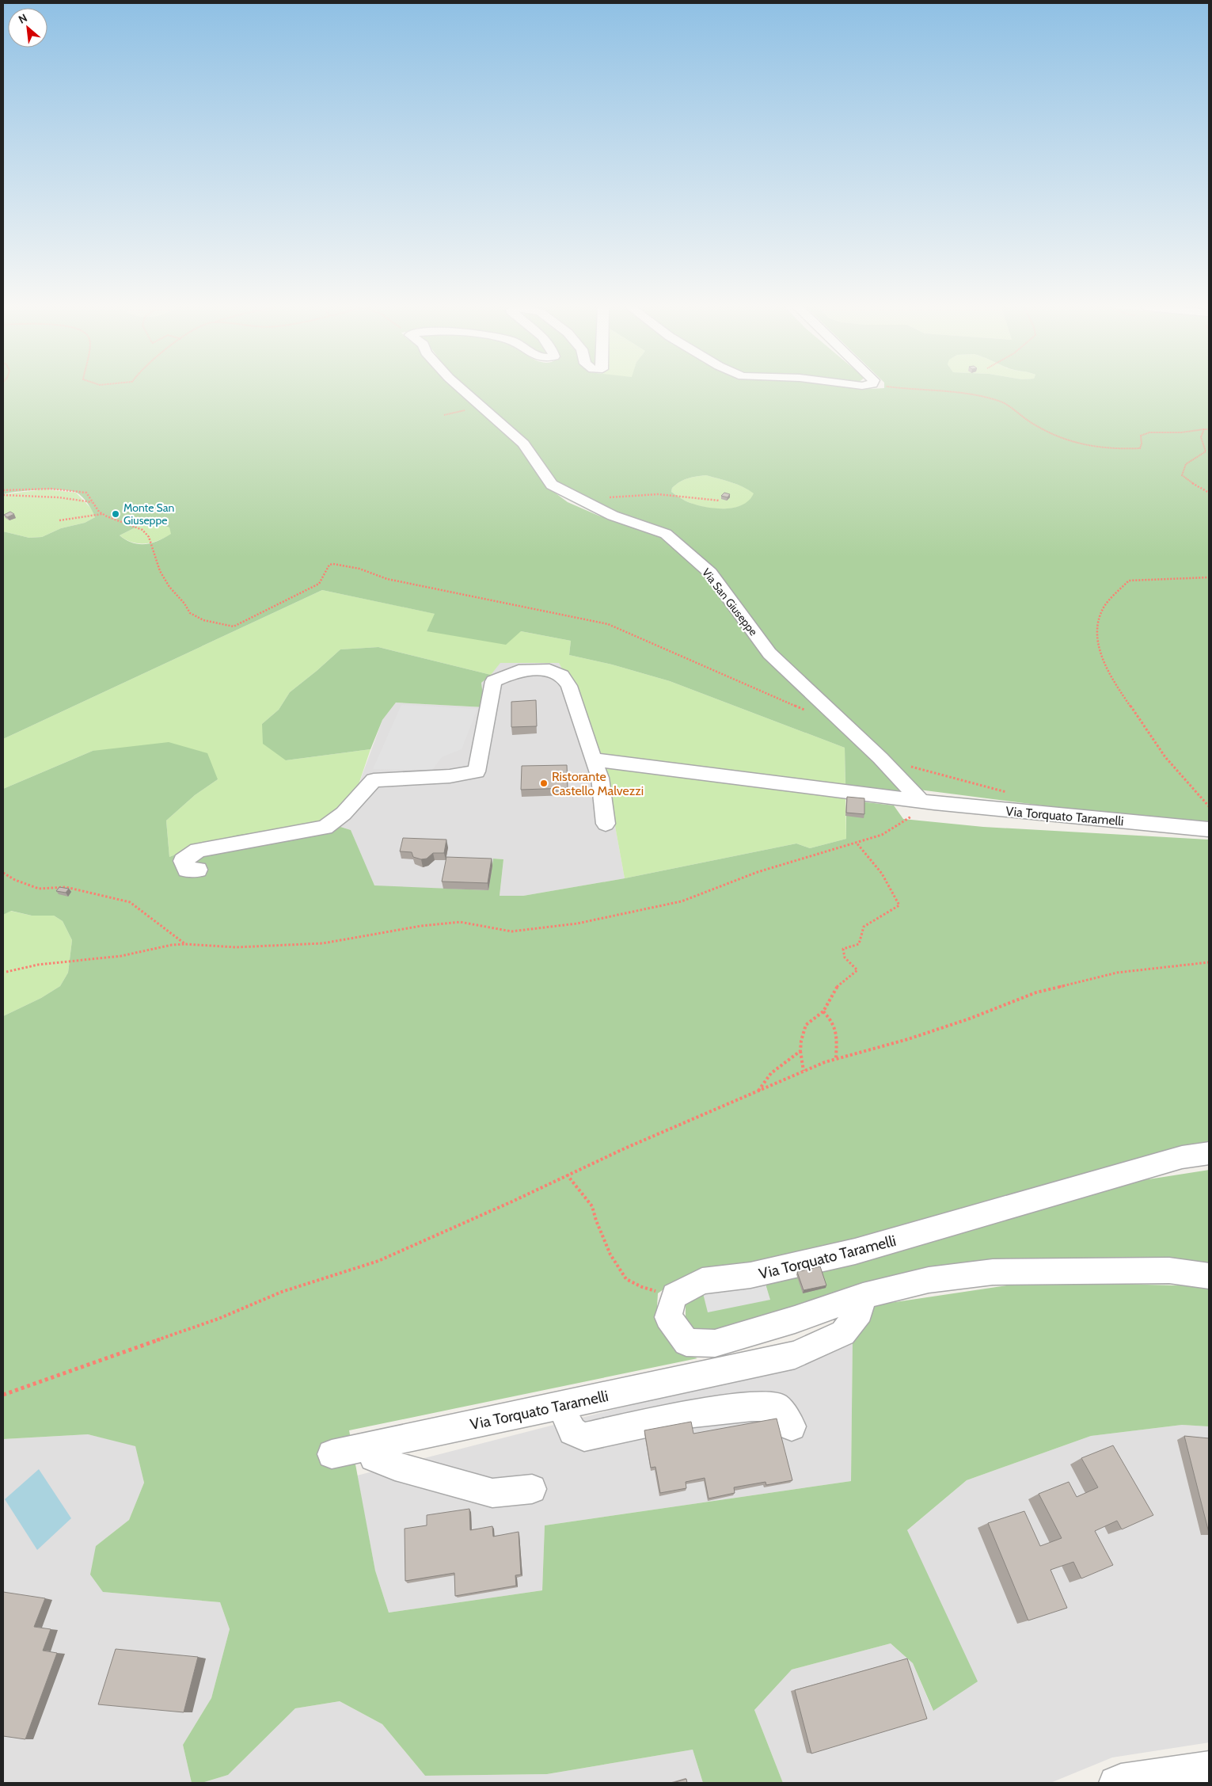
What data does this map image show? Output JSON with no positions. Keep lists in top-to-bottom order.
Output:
{
  "streets": {
    "street": ["Via San Giuseppe", "Via Torquato Taramelli"]
  },
  "crossings": [
    ["Via San Giuseppe", "Via Torquato Taramelli"]
  ],
  "places": ["Monte San Giuseppe", "Ristorante Castello Malvezzi"],
  "north": "top left"
}
